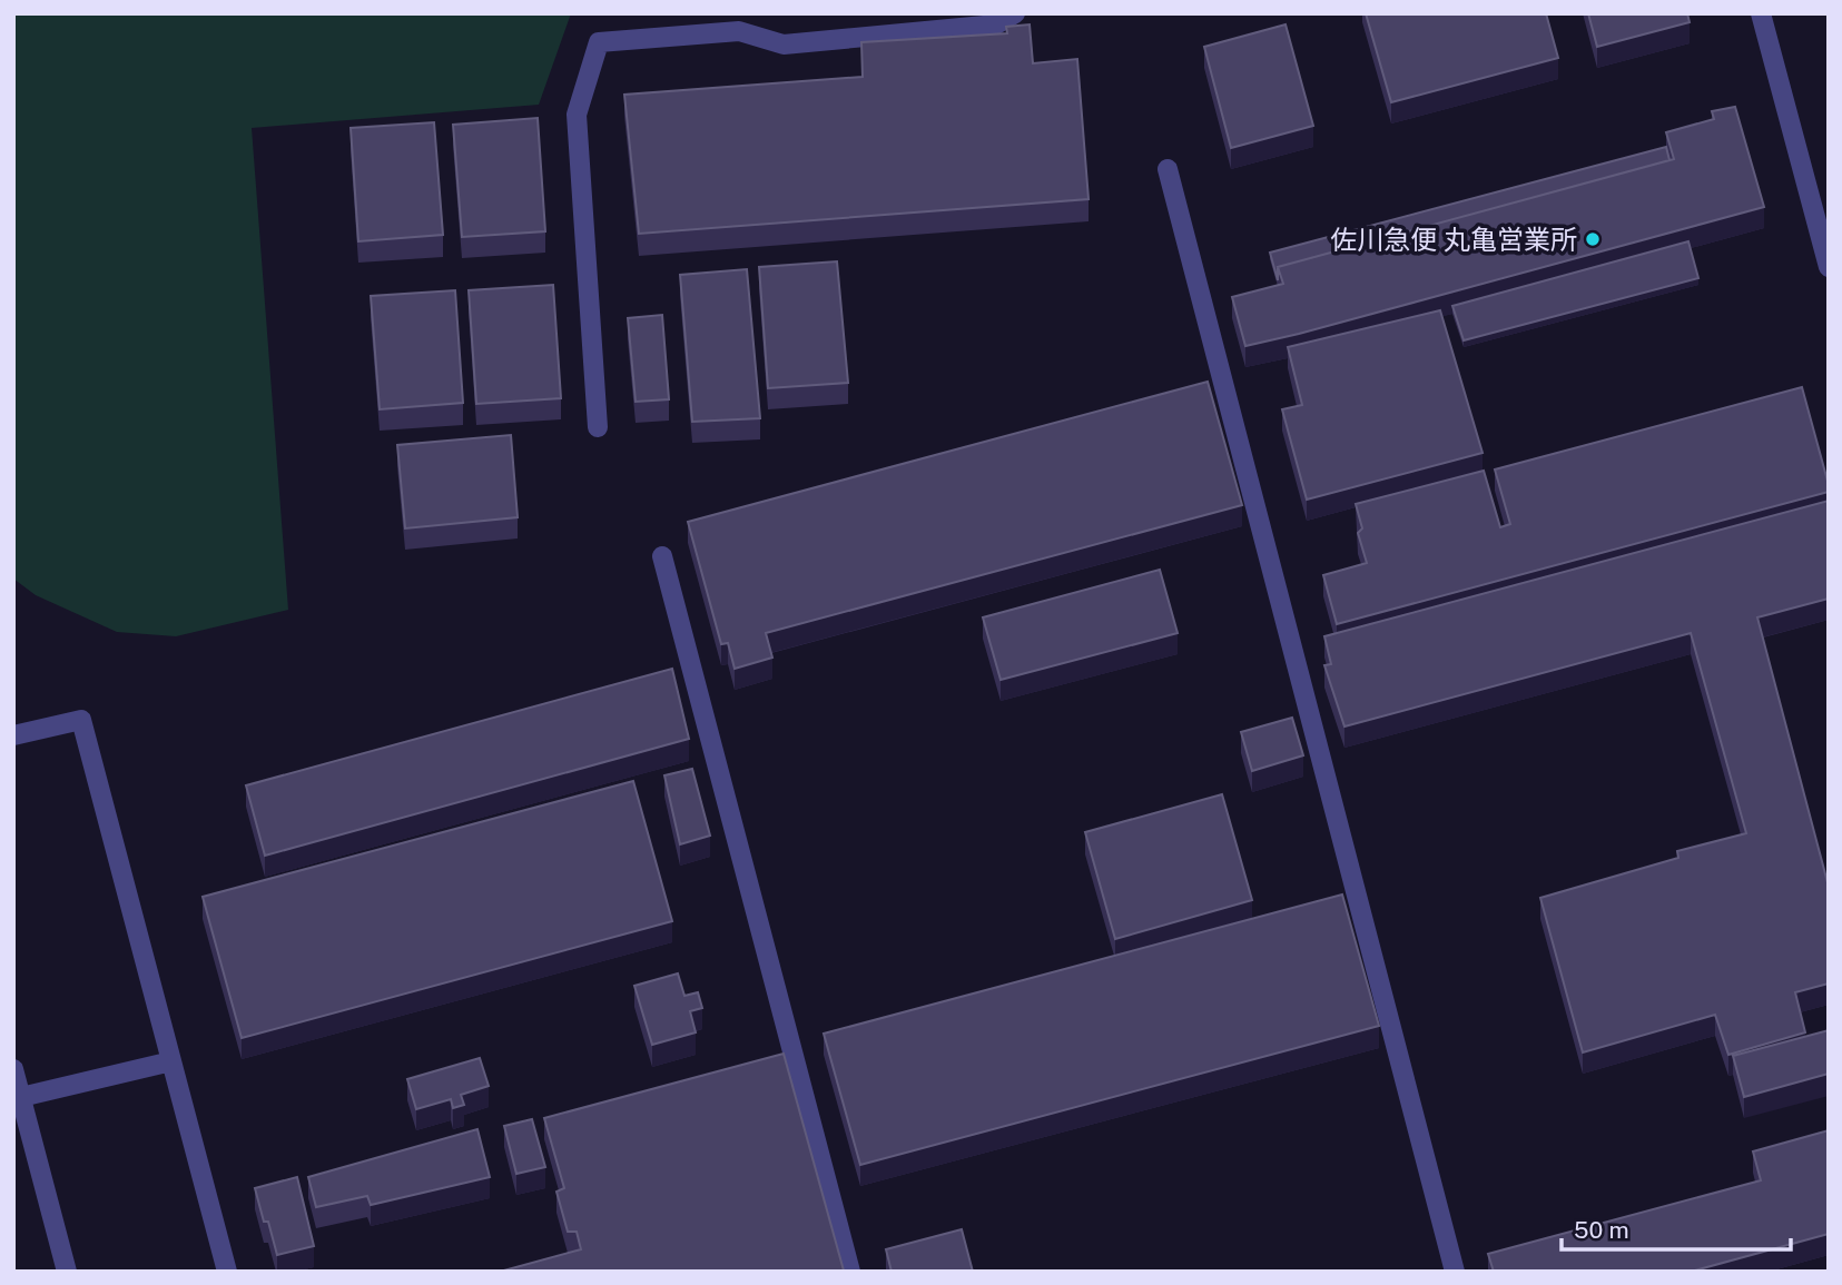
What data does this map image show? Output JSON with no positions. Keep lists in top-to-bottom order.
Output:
{
  "places": ["佐川急便 丸亀営業所"],
  "scale_bar": "50 m"
}
